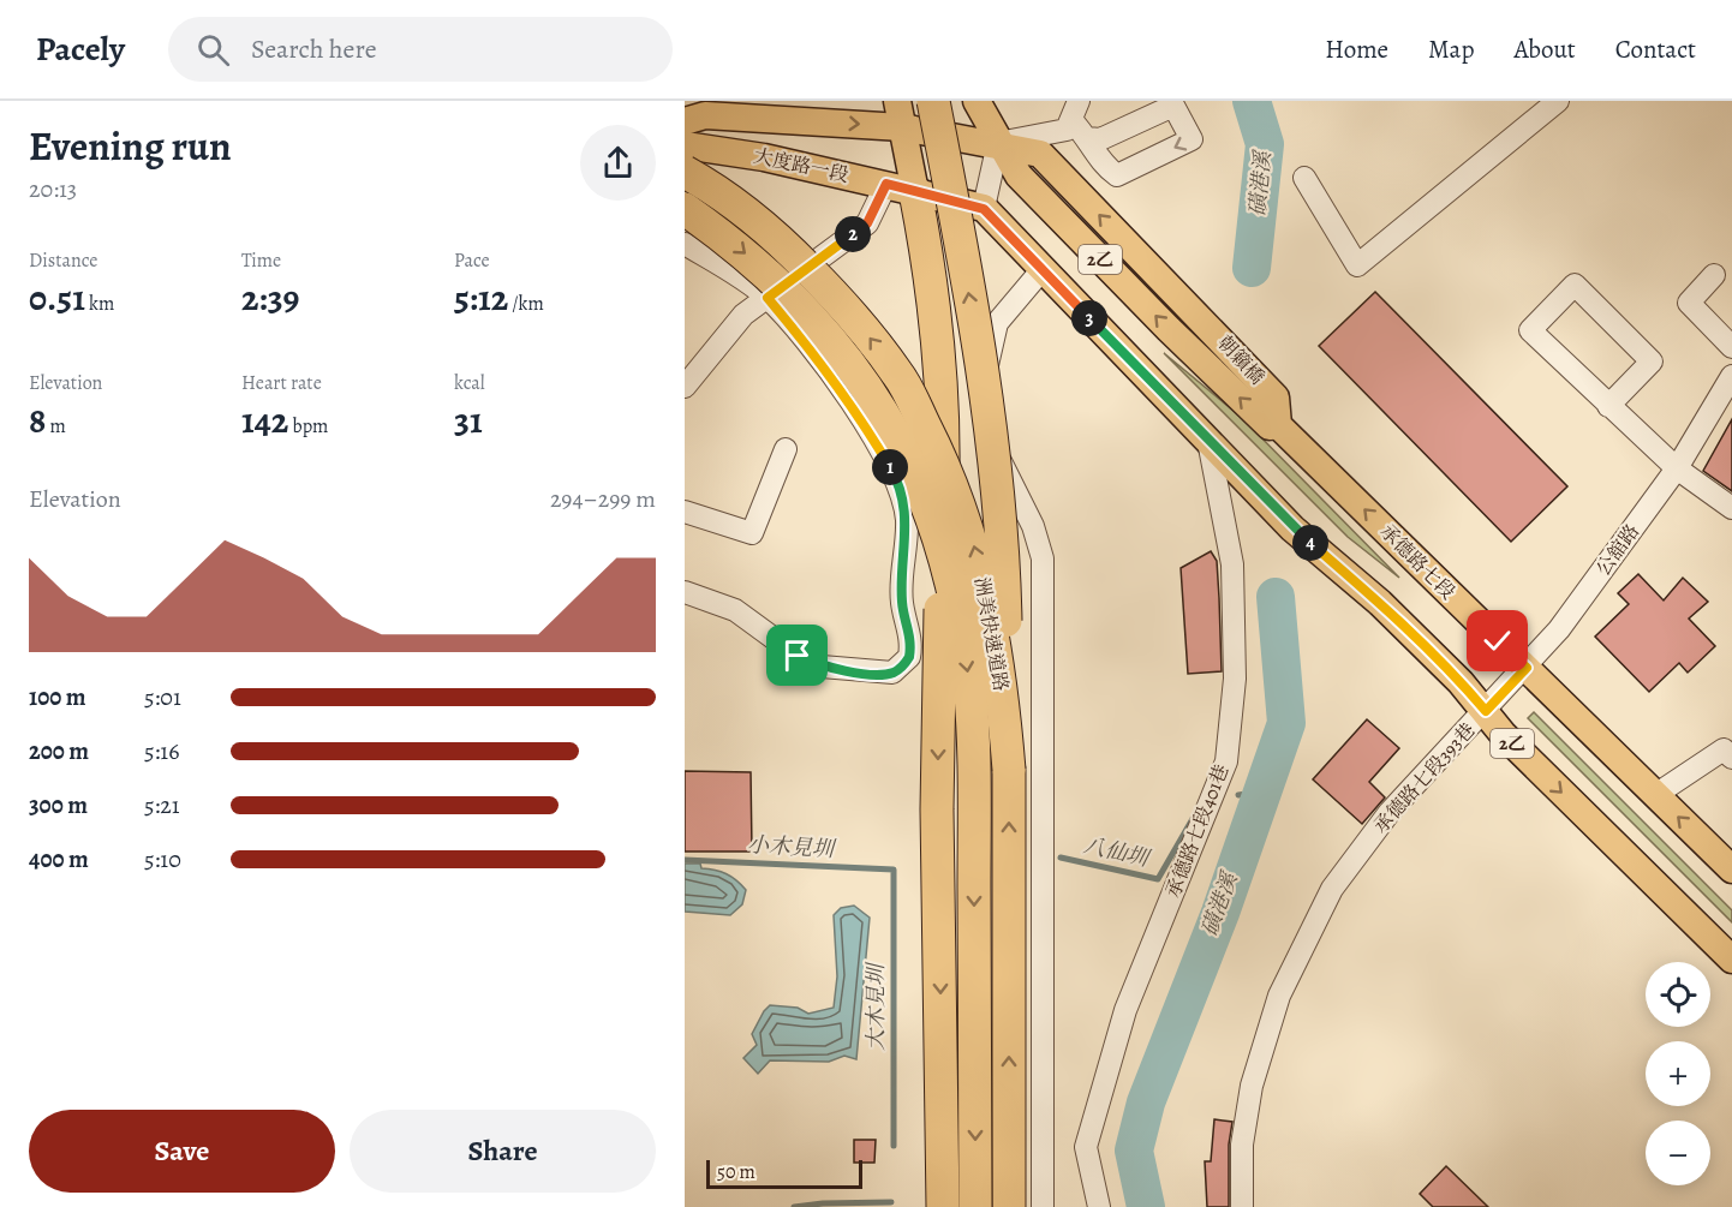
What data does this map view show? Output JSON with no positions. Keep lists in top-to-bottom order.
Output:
{
  "streets": {
    "highway": ["洲美快速道路"],
    "main road": [
      "大度路一段",
      "2乙",
      "朝籟橋",
      "承德路七段"
    ],
    "street": ["公舘路", "承德路七段393巷", "承德路七段401巷"]
  },
  "crossings": [
    ["2乙", "朝籟橋"],
    ["2乙", "公舘路"],
    ["2乙", "承德路七段393巷"],
    ["2乙", "承德路七段401巷"],
    ["朝籟橋", "承德路七段"],
    ["公舘路", "承德路七段"],
    ["公舘路", "承德路七段393巷"]
  ],
  "water": [
    "磺港溪",
    "小木見圳",
    "八仙圳",
    "大木見圳"
  ],
  "scale_bar": "50 m",
  "page": {
    "header": "Pacely",
    "search": "Search here",
    "nav": [
      "Home",
      "Map",
      "About",
      "Contact"
    ],
    "heading": ["Evening run", "20:13"],
    "pins": [
      "2",
      "3",
      "1",
      "4"
    ],
    "stats": [
      ["Distance", "0.51 km"],
      ["Time", "2:39"],
      ["Pace", "5:12 /km"],
      ["Elevation", "8 m"],
      ["Heart rate", "142 bpm"],
      ["kcal", "31"]
    ],
    "chart": ["Elevation", "294–299 m"],
    "list": [
      {
        "name": "100 m",
        "note": "5:01"
      },
      {
        "name": "200 m",
        "note": "5:16"
      },
      {
        "name": "300 m",
        "note": "5:21"
      },
      {
        "name": "400 m",
        "note": "5:10"
      }
    ],
    "map_buttons": ["+", "−"],
    "buttons": ["Save", "Share"],
    "scale": "50 m"
  }
}
